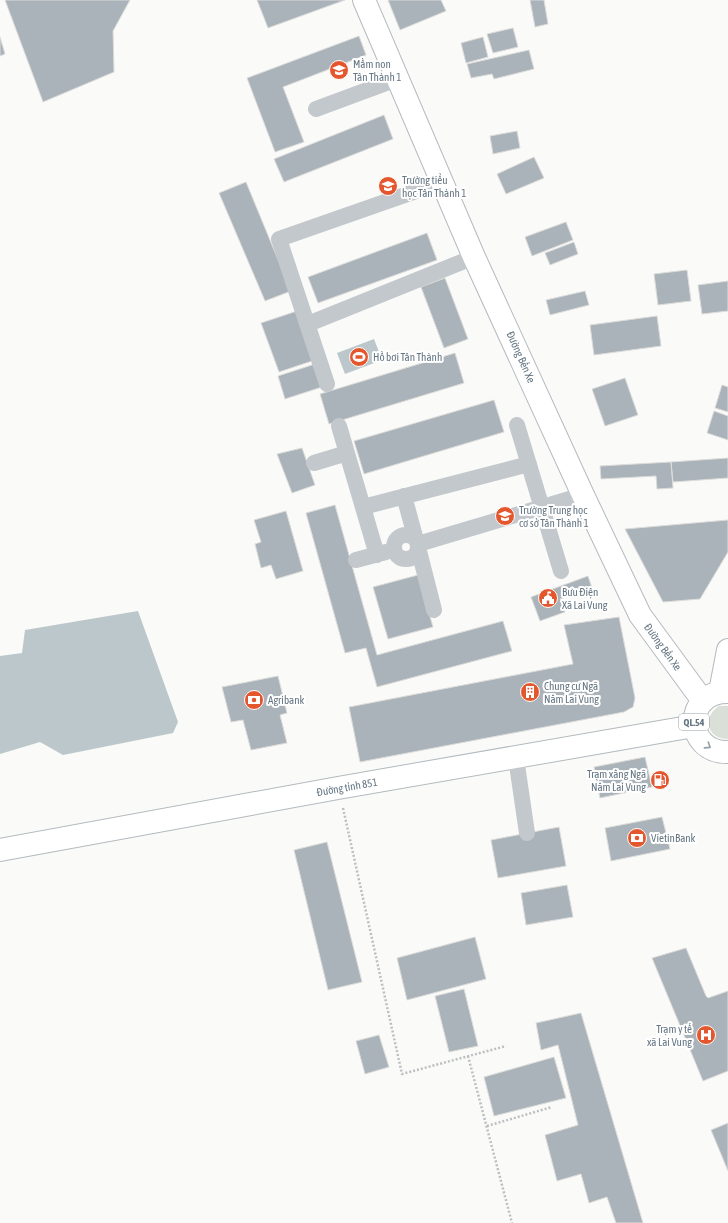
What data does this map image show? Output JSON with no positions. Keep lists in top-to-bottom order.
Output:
{
  "streets": {
    "main road": ["Đường Bến Xe", "QL.54", "Đường tỉnh 851"]
  },
  "crossings": [
    ["Đường Bến Xe", "QL.54"],
    ["QL.54", "Đường tỉnh 851"]
  ],
  "places": {
    "school or university": ["Mầm non Tân Thành 1", "Trường tiểu học Tân Thành 1", "Trường Trung học cơ sở Tân Thành 1"],
    "sports": ["Hồ bơi Tân Thành"],
    "public building": ["Bưu Điện Xã Lai Vung"],
    "building": ["Chung cư Ngã Năm Lai Vung"],
    "bank": ["Agribank", "VietinBank"],
    "fuel station": ["Trạm xăng Ngã Năm Lai Vung"],
    "hospital": ["Trạm y tế xã Lai Vung"]
  }
}
